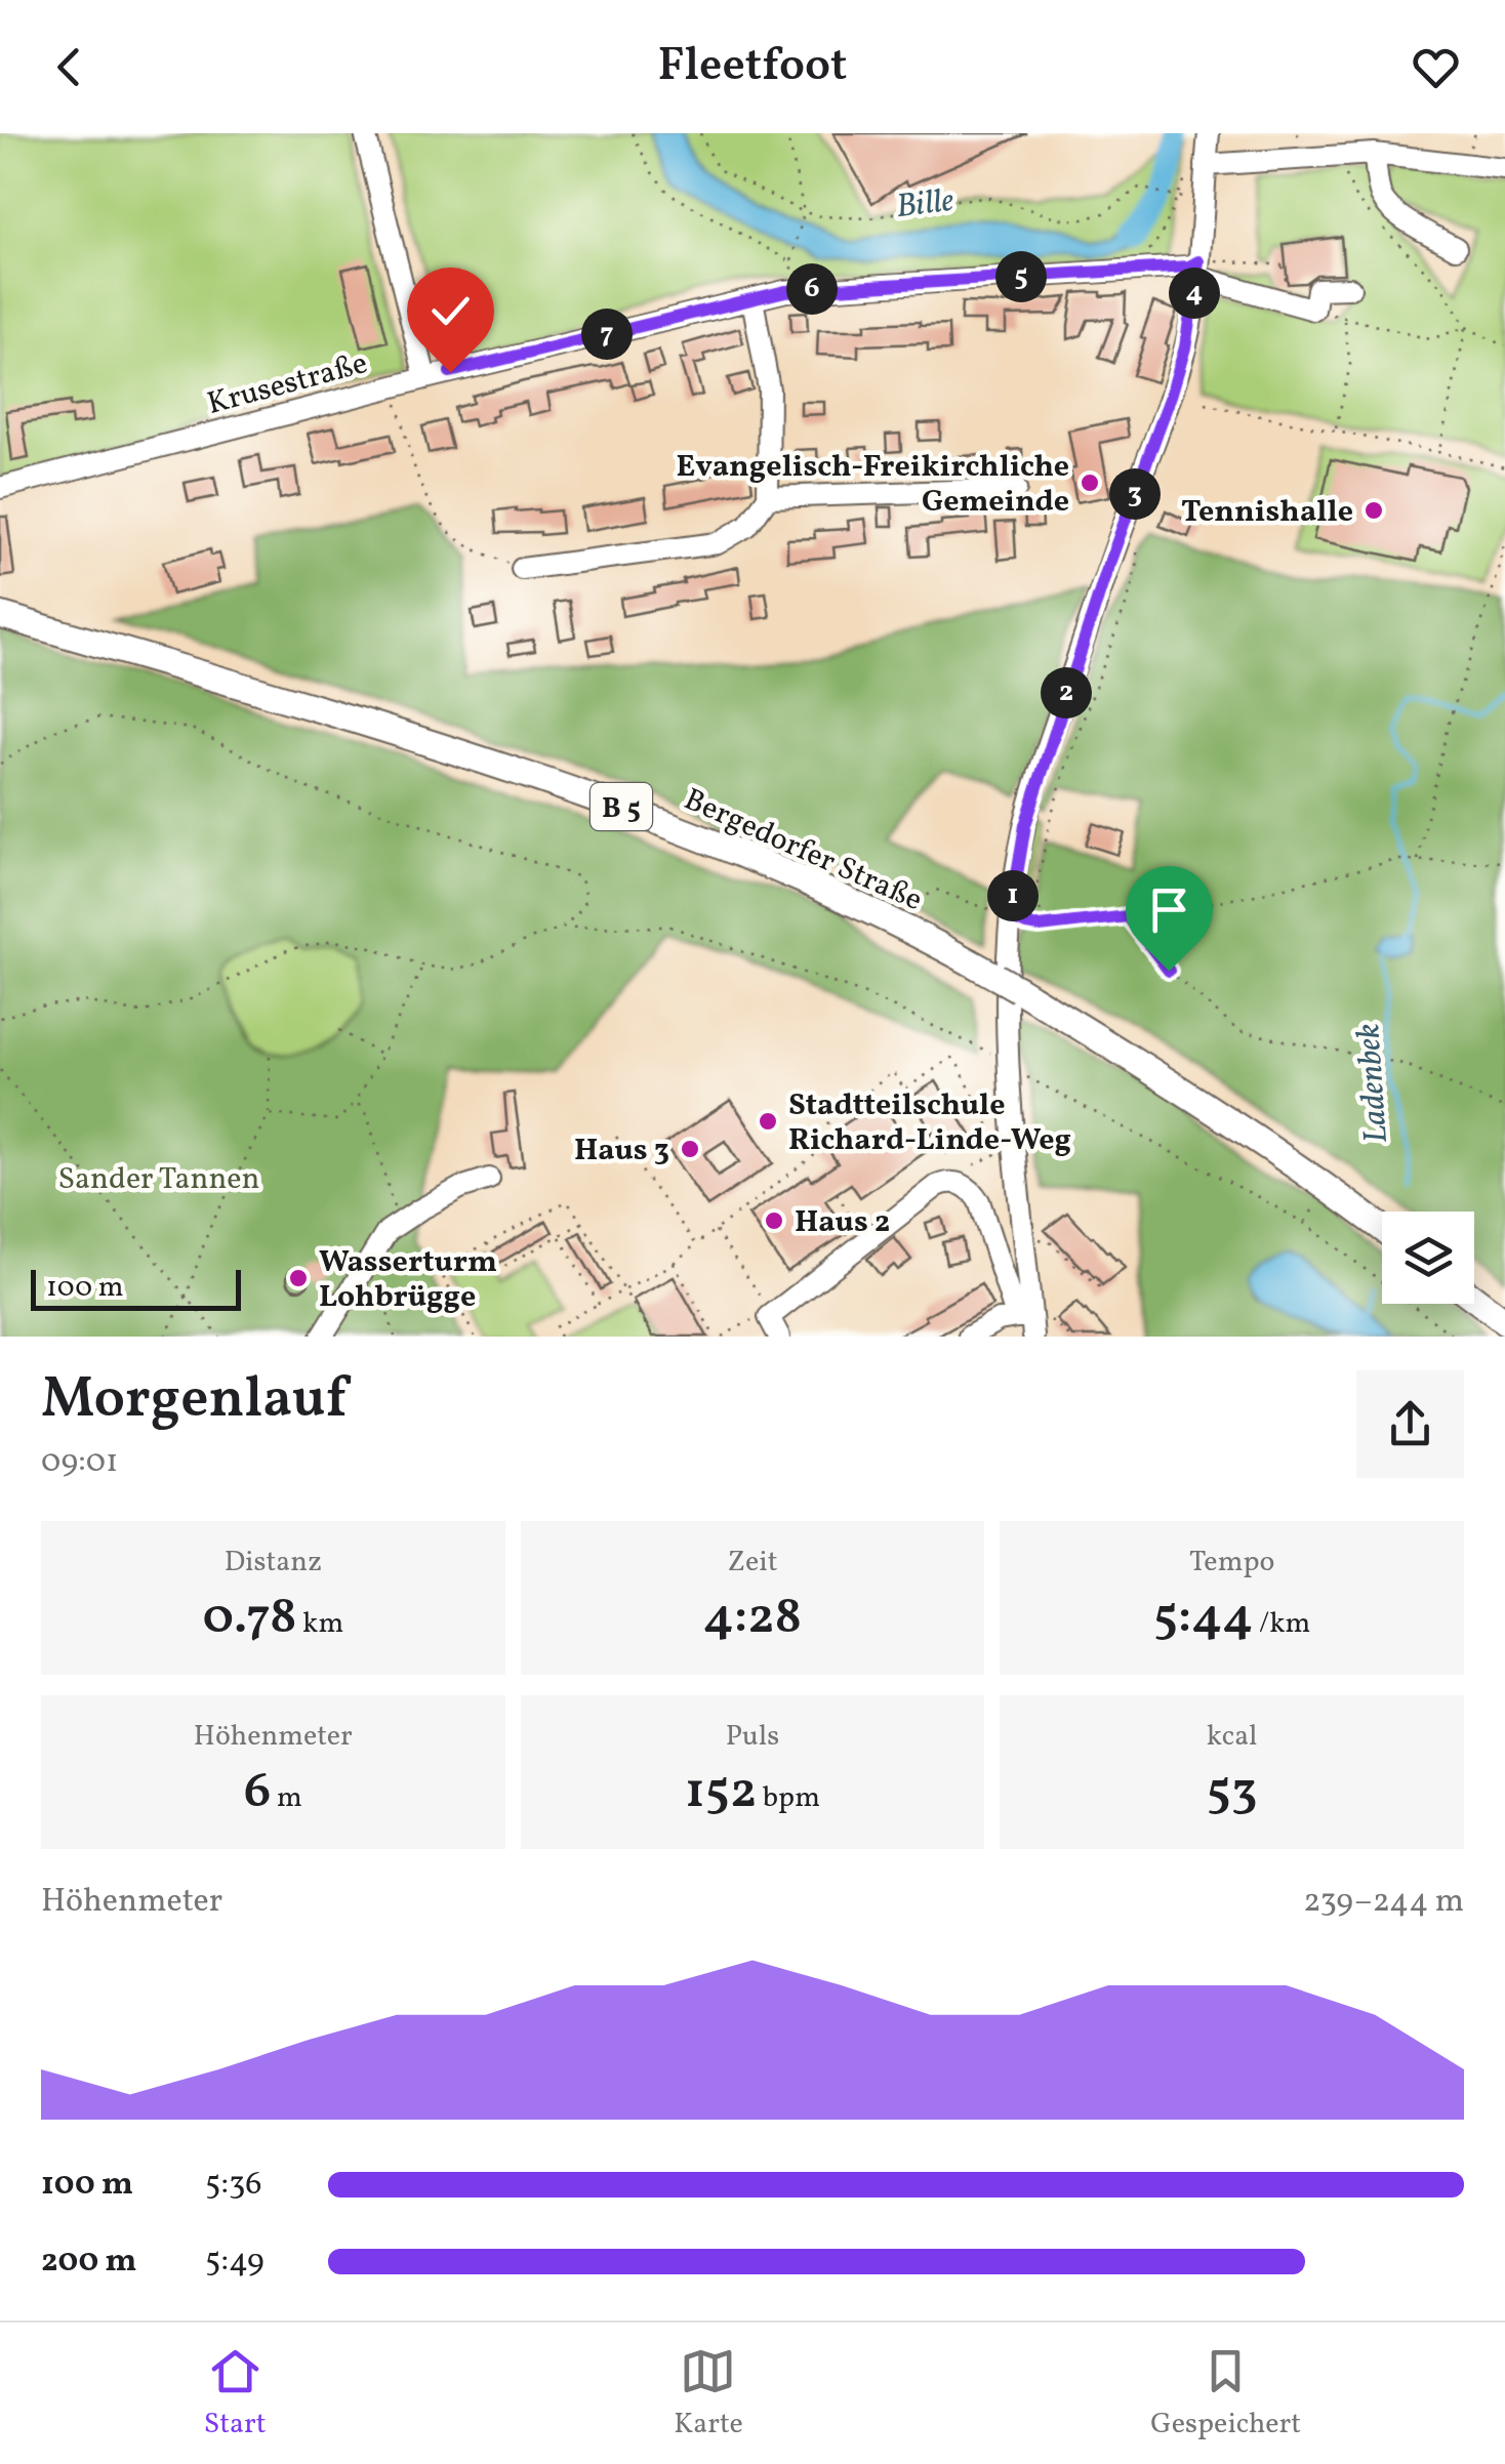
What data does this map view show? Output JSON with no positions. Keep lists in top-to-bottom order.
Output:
{
  "streets": {
    "main road": ["B 5", "Bergedorfer Straße"],
    "street": ["Krusestraße"]
  },
  "water": ["Bille", "Ladenbek"],
  "parks": ["Sander Tannen"],
  "places": [
    "Evangelisch-Freikirchliche Gemeinde",
    "Tennishalle",
    "Stadtteilschule Richard-Linde-Weg",
    "Haus 3",
    "Haus 2",
    "Wasserturm Lohbrügge"
  ],
  "scale_bar": "100 m",
  "page": {
    "header": "Fleetfoot",
    "pins": [
      "5",
      "6",
      "4",
      "7",
      "3",
      "2",
      "1"
    ],
    "scale": "100 m",
    "heading": ["Morgenlauf", "09:01"],
    "stats": [
      ["Distanz", "0.78 km"],
      ["Zeit", "4:28"],
      ["Tempo", "5:44 /km"],
      ["Höhenmeter", "6 m"],
      ["Puls", "152 bpm"],
      ["kcal", "53"]
    ],
    "chart": ["Höhenmeter", "239–244 m"],
    "list": [
      {
        "name": "100 m",
        "note": "5:36"
      },
      {
        "name": "200 m",
        "note": "5:49"
      }
    ],
    "tabs": ["Start", "Karte", "Gespeichert"]
  }
}
